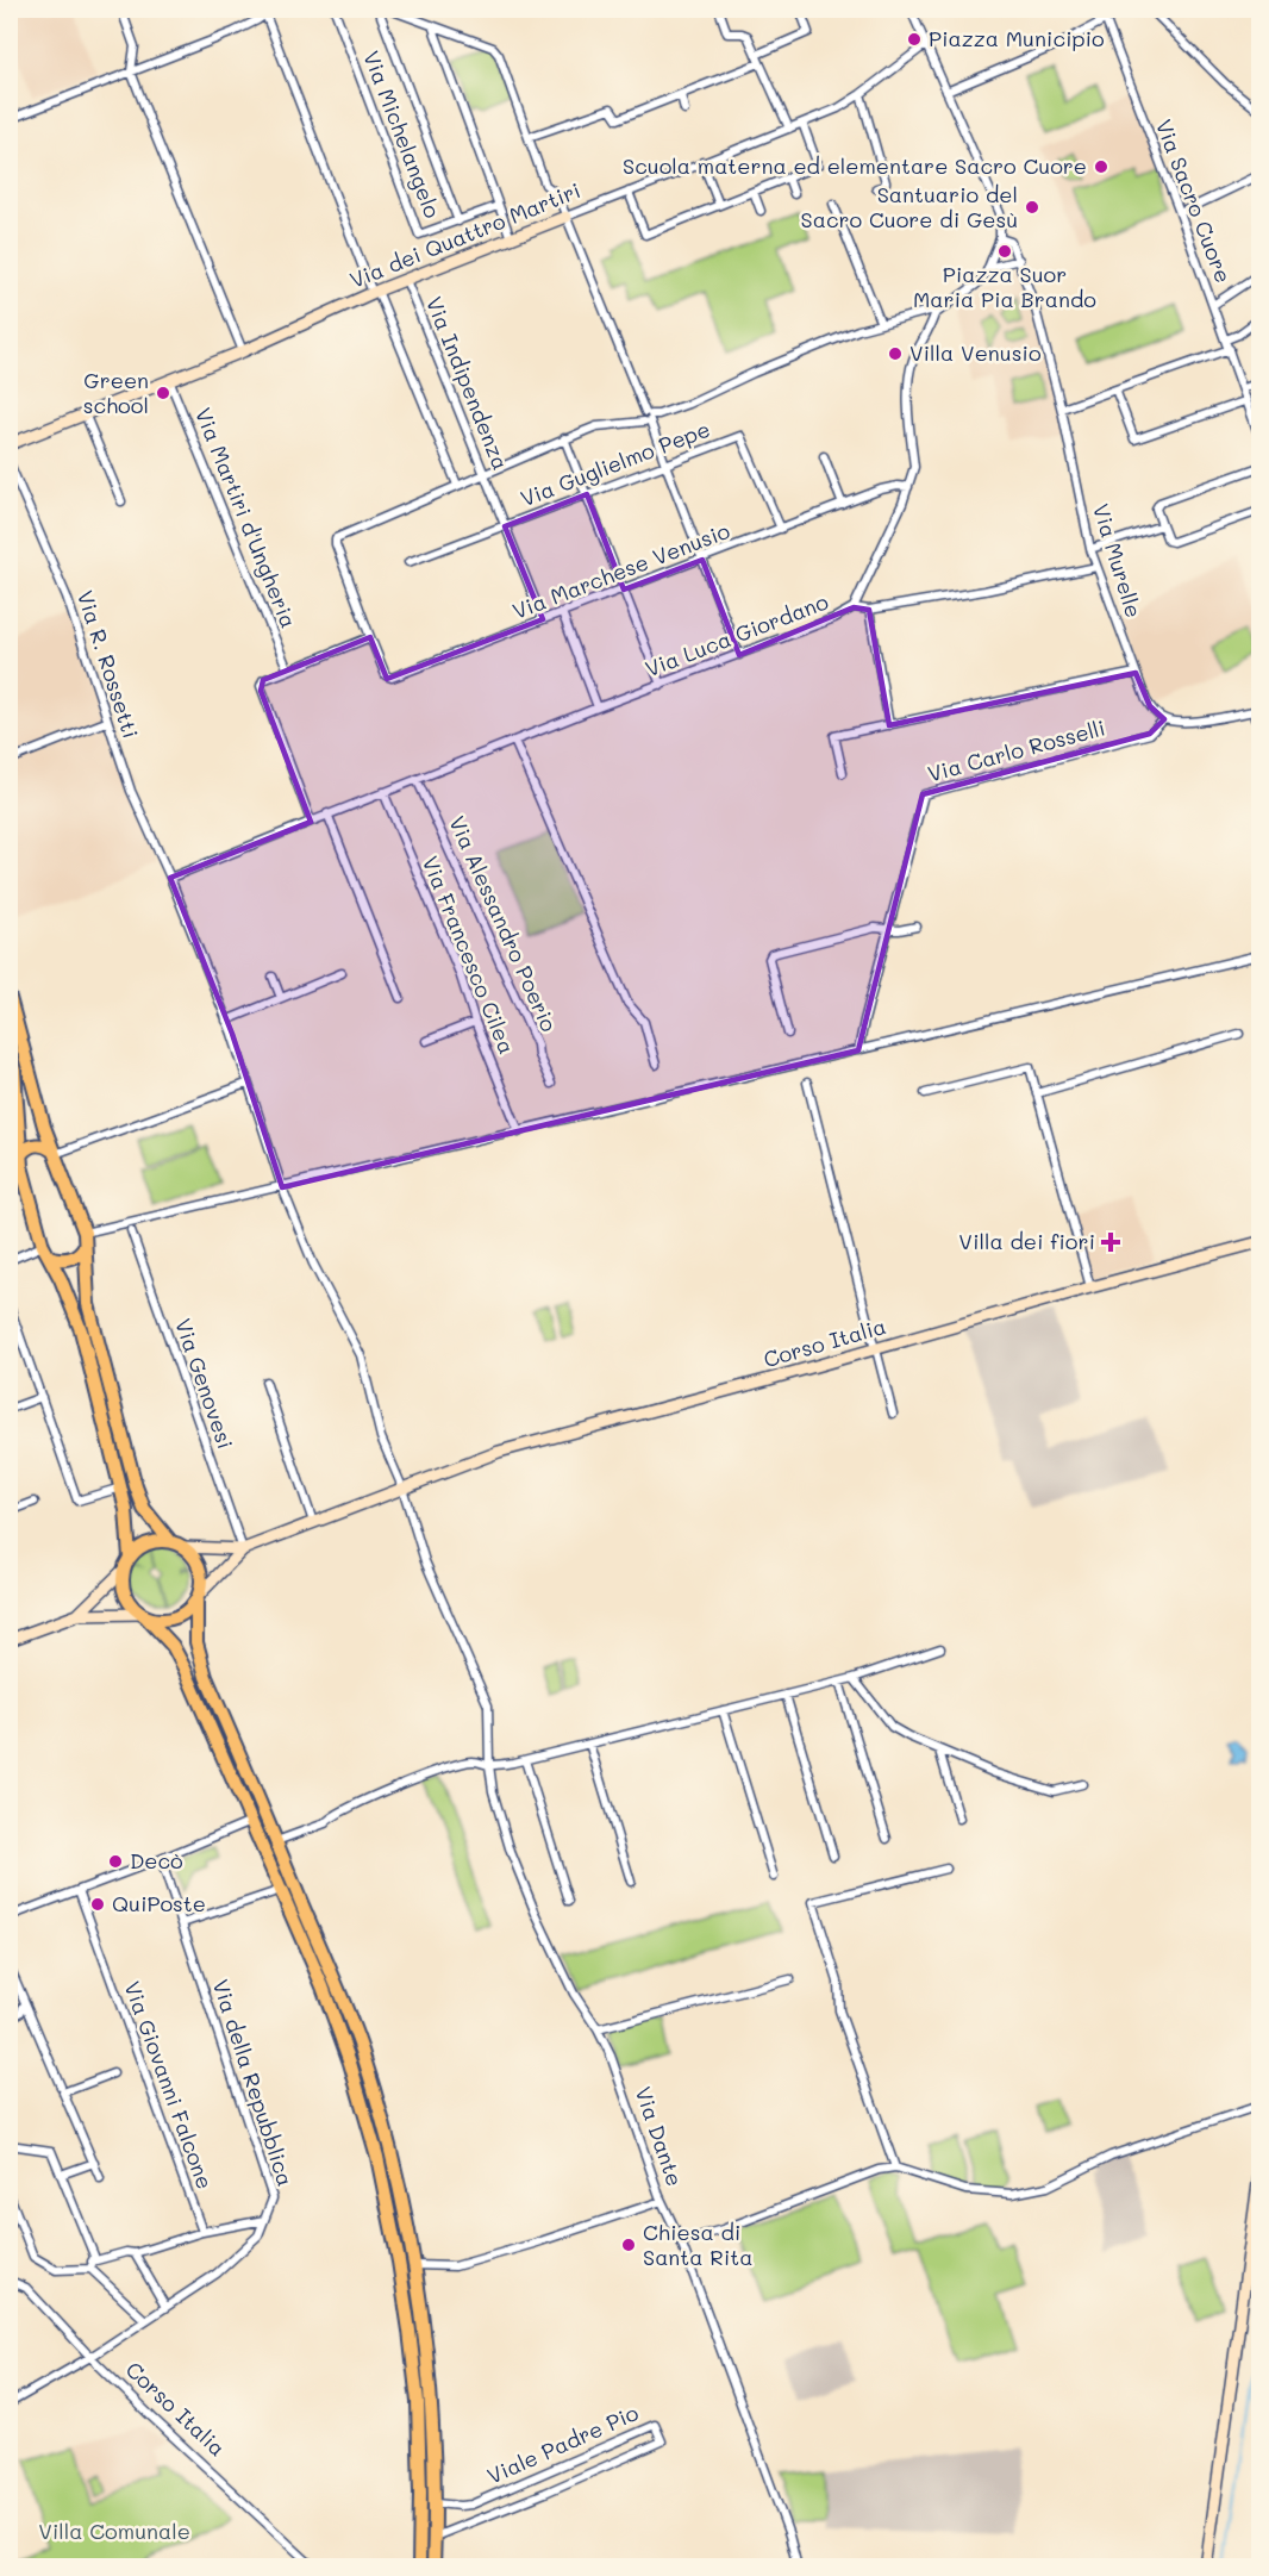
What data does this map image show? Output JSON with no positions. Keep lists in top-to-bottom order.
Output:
{
  "streets": {
    "street": [
      "Via Michelangelo",
      "Via Sacro Cuore",
      "Via dei Quattro Martiri",
      "Via Indipendenza",
      "Via Guglielmo Pepe",
      "Via Martiri d'Ungheria",
      "Via Murelle",
      "Via Marchese Venusio",
      "Via Luca Giordano",
      "Via R. Rossetti",
      "Via Carlo Rosselli",
      "Via Alessandro Poerio",
      "Via Francesco Cilea",
      "Corso Italia",
      "Via Genovesi",
      "Via della Repubblica",
      "Via Giovanni Falcone",
      "Via Dante",
      "Viale Padre Pio"
    ]
  },
  "crossings": [
    ["Via dei Quattro Martiri", "Via Indipendenza"],
    ["Via dei Quattro Martiri", "Via Martiri d'Ungheria"],
    ["Via Indipendenza", "Via Guglielmo Pepe"],
    ["Via Indipendenza", "Via Marchese Venusio"],
    ["Via Guglielmo Pepe", "Via Marchese Venusio"],
    ["Via Murelle", "Via Carlo Rosselli"],
    ["Via Marchese Venusio", "Via Luca Giordano"],
    ["Via Luca Giordano", "Via R. Rossetti"],
    ["Via Luca Giordano", "Via Alessandro Poerio"],
    ["Via Luca Giordano", "Via Francesco Cilea"],
    ["Via R. Rossetti", "Via Dante"],
    ["Corso Italia", "Via Genovesi"],
    ["Corso Italia", "Via della Repubblica"],
    ["Corso Italia", "Via Dante"]
  ],
  "parks": ["Villa Comunale"],
  "places": {
    "other": [
      "Piazza Municipio",
      "Scuola materna ed elementare Sacro Cuore",
      "Santuario del Sacro Cuore di Gesù",
      "Piazza Suor Maria Pia Brando",
      "Villa Venusio",
      "Green school",
      "Decò",
      "QuiPoste",
      "Chiesa di Santa Rita"
    ],
    "health": ["Villa dei fiori"]
  }
}
